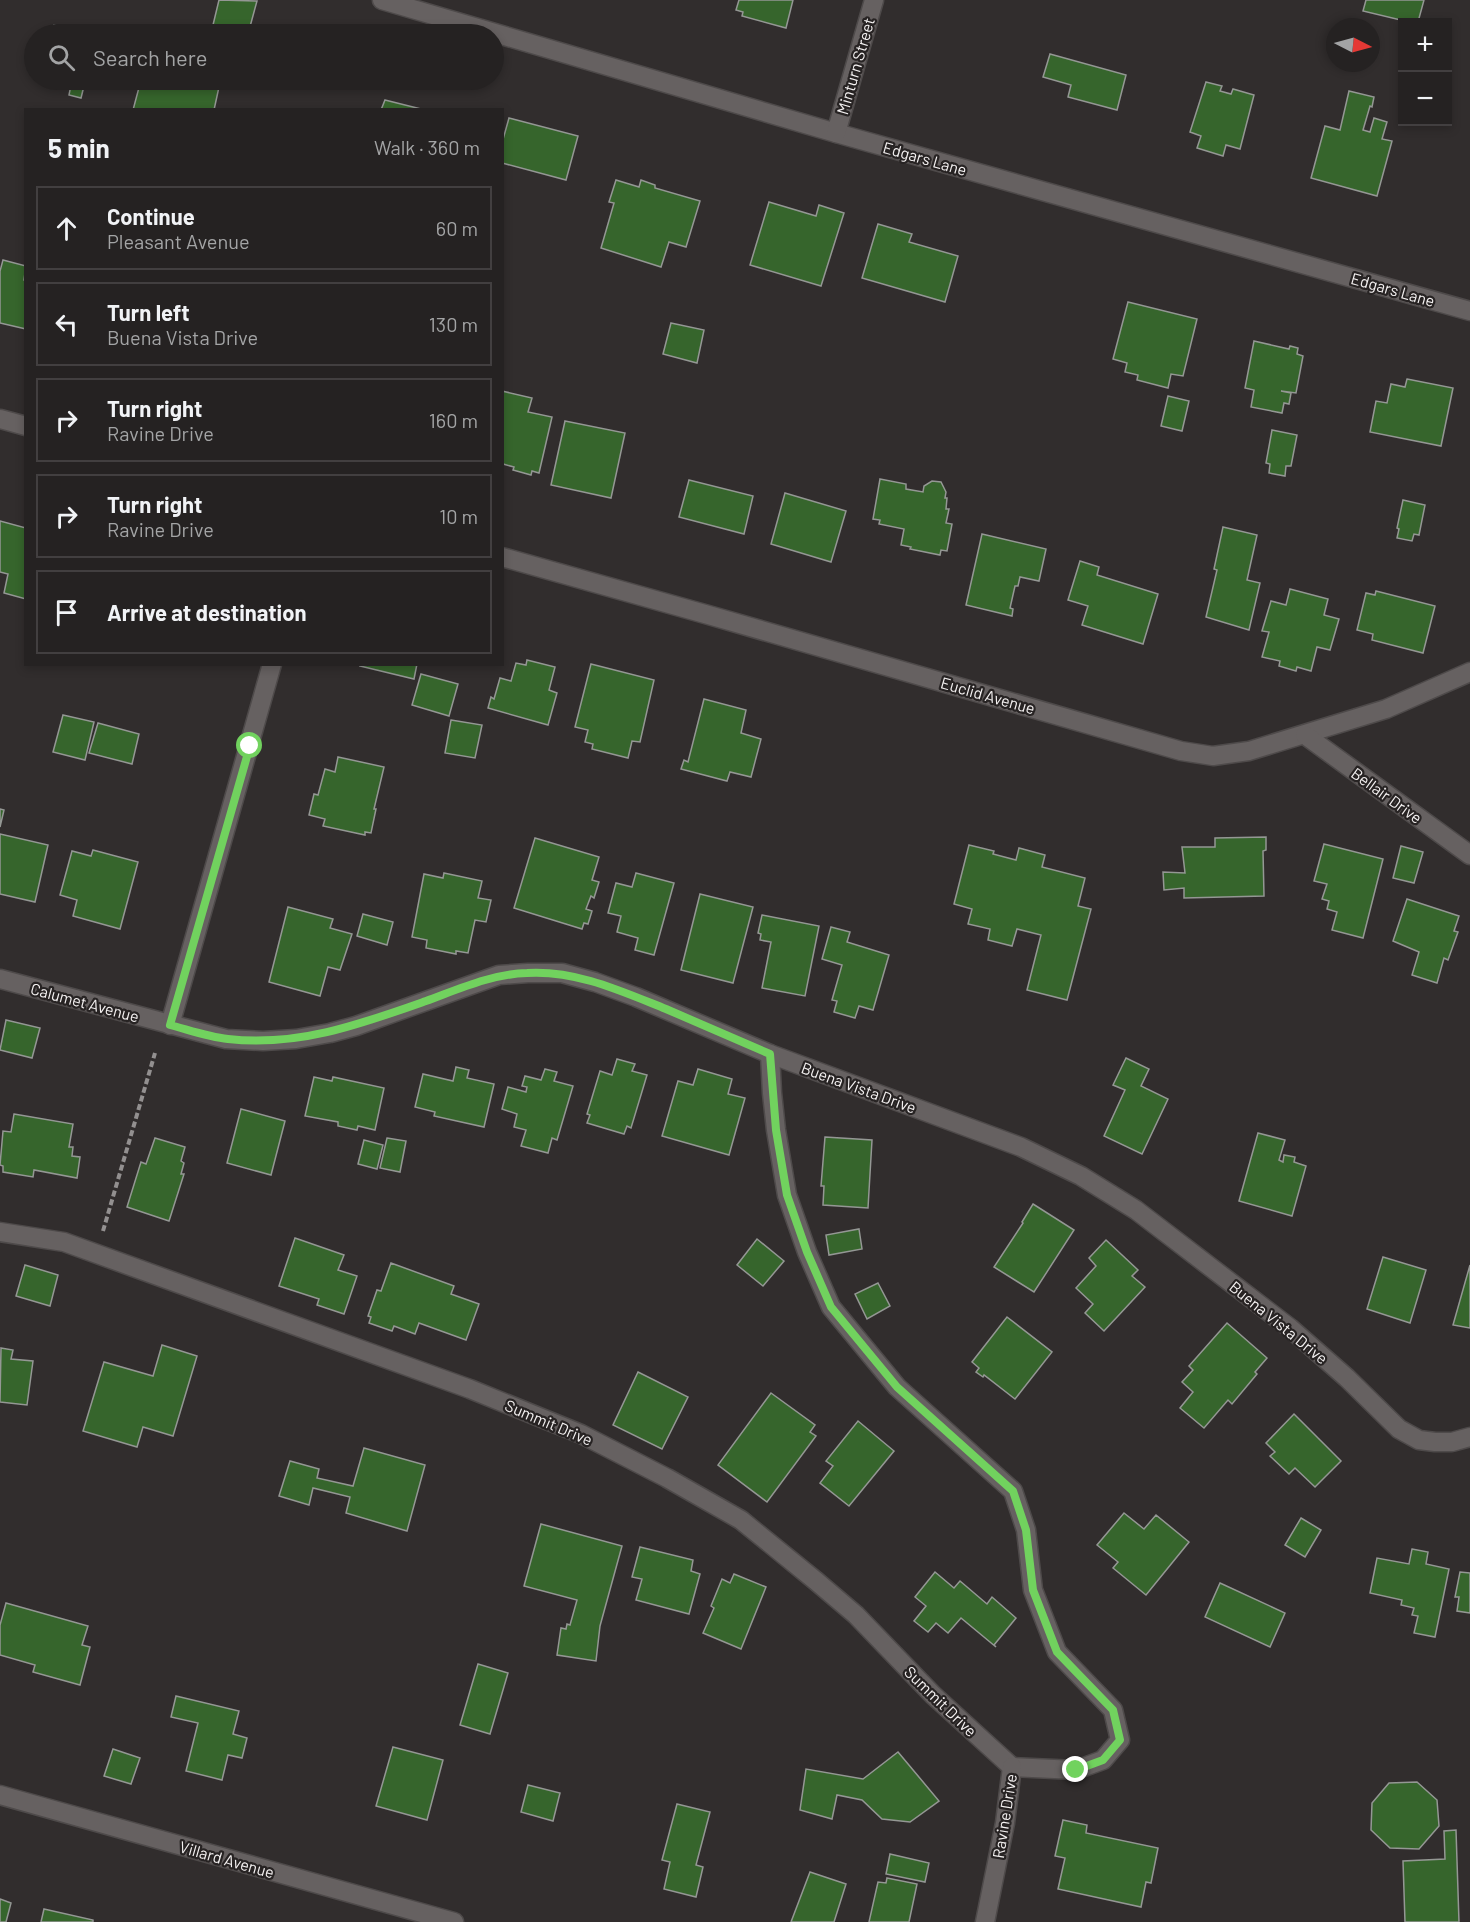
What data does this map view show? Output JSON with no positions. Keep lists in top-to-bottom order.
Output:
{
  "streets": {
    "street": [
      "Minturn Street",
      "Edgars Lane",
      "Euclid Avenue",
      "Bellair Drive",
      "Calumet Avenue",
      "Buena Vista Drive",
      "Summit Drive",
      "Ravine Drive",
      "Villard Avenue"
    ]
  },
  "crossings": [
    ["Minturn Street", "Edgars Lane"],
    ["Euclid Avenue", "Bellair Drive"],
    ["Calumet Avenue", "Buena Vista Drive"],
    ["Buena Vista Drive", "Ravine Drive"],
    ["Summit Drive", "Ravine Drive"]
  ],
  "north": "right",
  "page": {
    "map_buttons": ["+", "−"],
    "search": "Search here",
    "heading": ["5 min", "Walk · 360 m"],
    "list": [
      ["Continue", "Pleasant Avenue", "60 m"],
      ["Turn left", "Buena Vista Drive", "130 m"],
      ["Turn right", "Ravine Drive", "160 m"],
      ["Turn right", "Ravine Drive", "10 m"],
      "Arrive at destination"
    ]
  }
}
